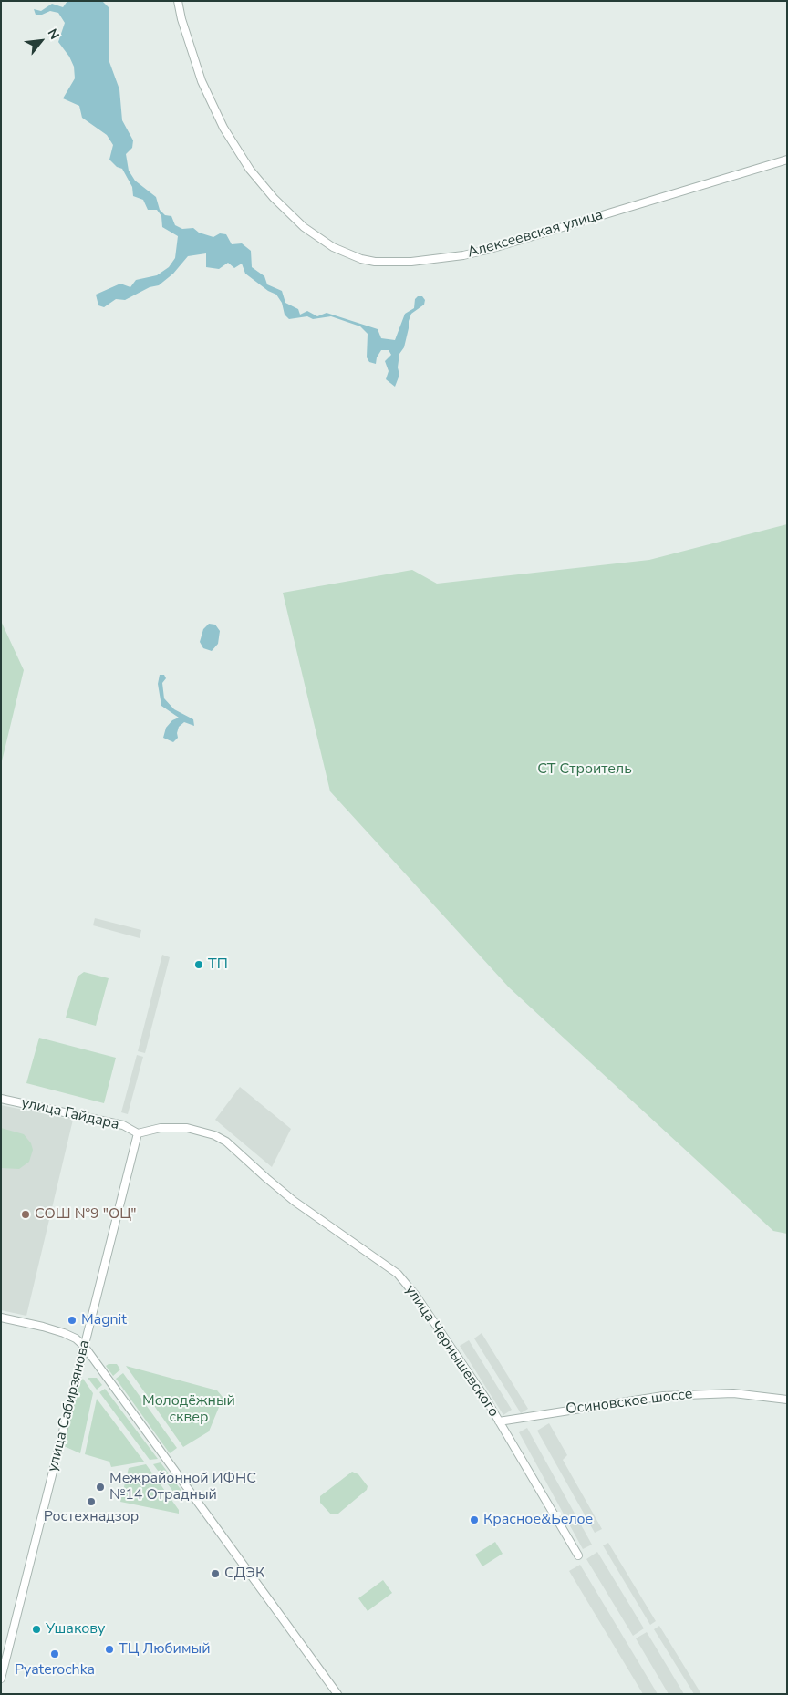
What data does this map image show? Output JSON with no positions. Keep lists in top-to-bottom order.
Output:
{
  "streets": {
    "street": [
      "Алексеевская улица",
      "улица Гайдара",
      "улица Чернышевского",
      "Осиновское шоссе",
      "улица Сабирзянова"
    ]
  },
  "crossings": [
    ["улица Гайдара", "улица Чернышевского"],
    ["улица Гайдара", "улица Сабирзянова"],
    ["улица Чернышевского", "Осиновское шоссе"],
    ["улица Чернышевского", "улица Сабирзянова"]
  ],
  "parks": ["СТ Строитель", "Молодёжный сквер"],
  "places": [
    "ТП",
    "СОШ №9 \"ОЦ\"",
    "Magnit",
    "Межрайонной ИФНС №14 Отрадный",
    "Ростехнадзор",
    "Красное&Белое",
    "СДЭК",
    "Ушакову",
    "ТЦ Любимый",
    "Pyaterochka"
  ],
  "north": "top right"
}
